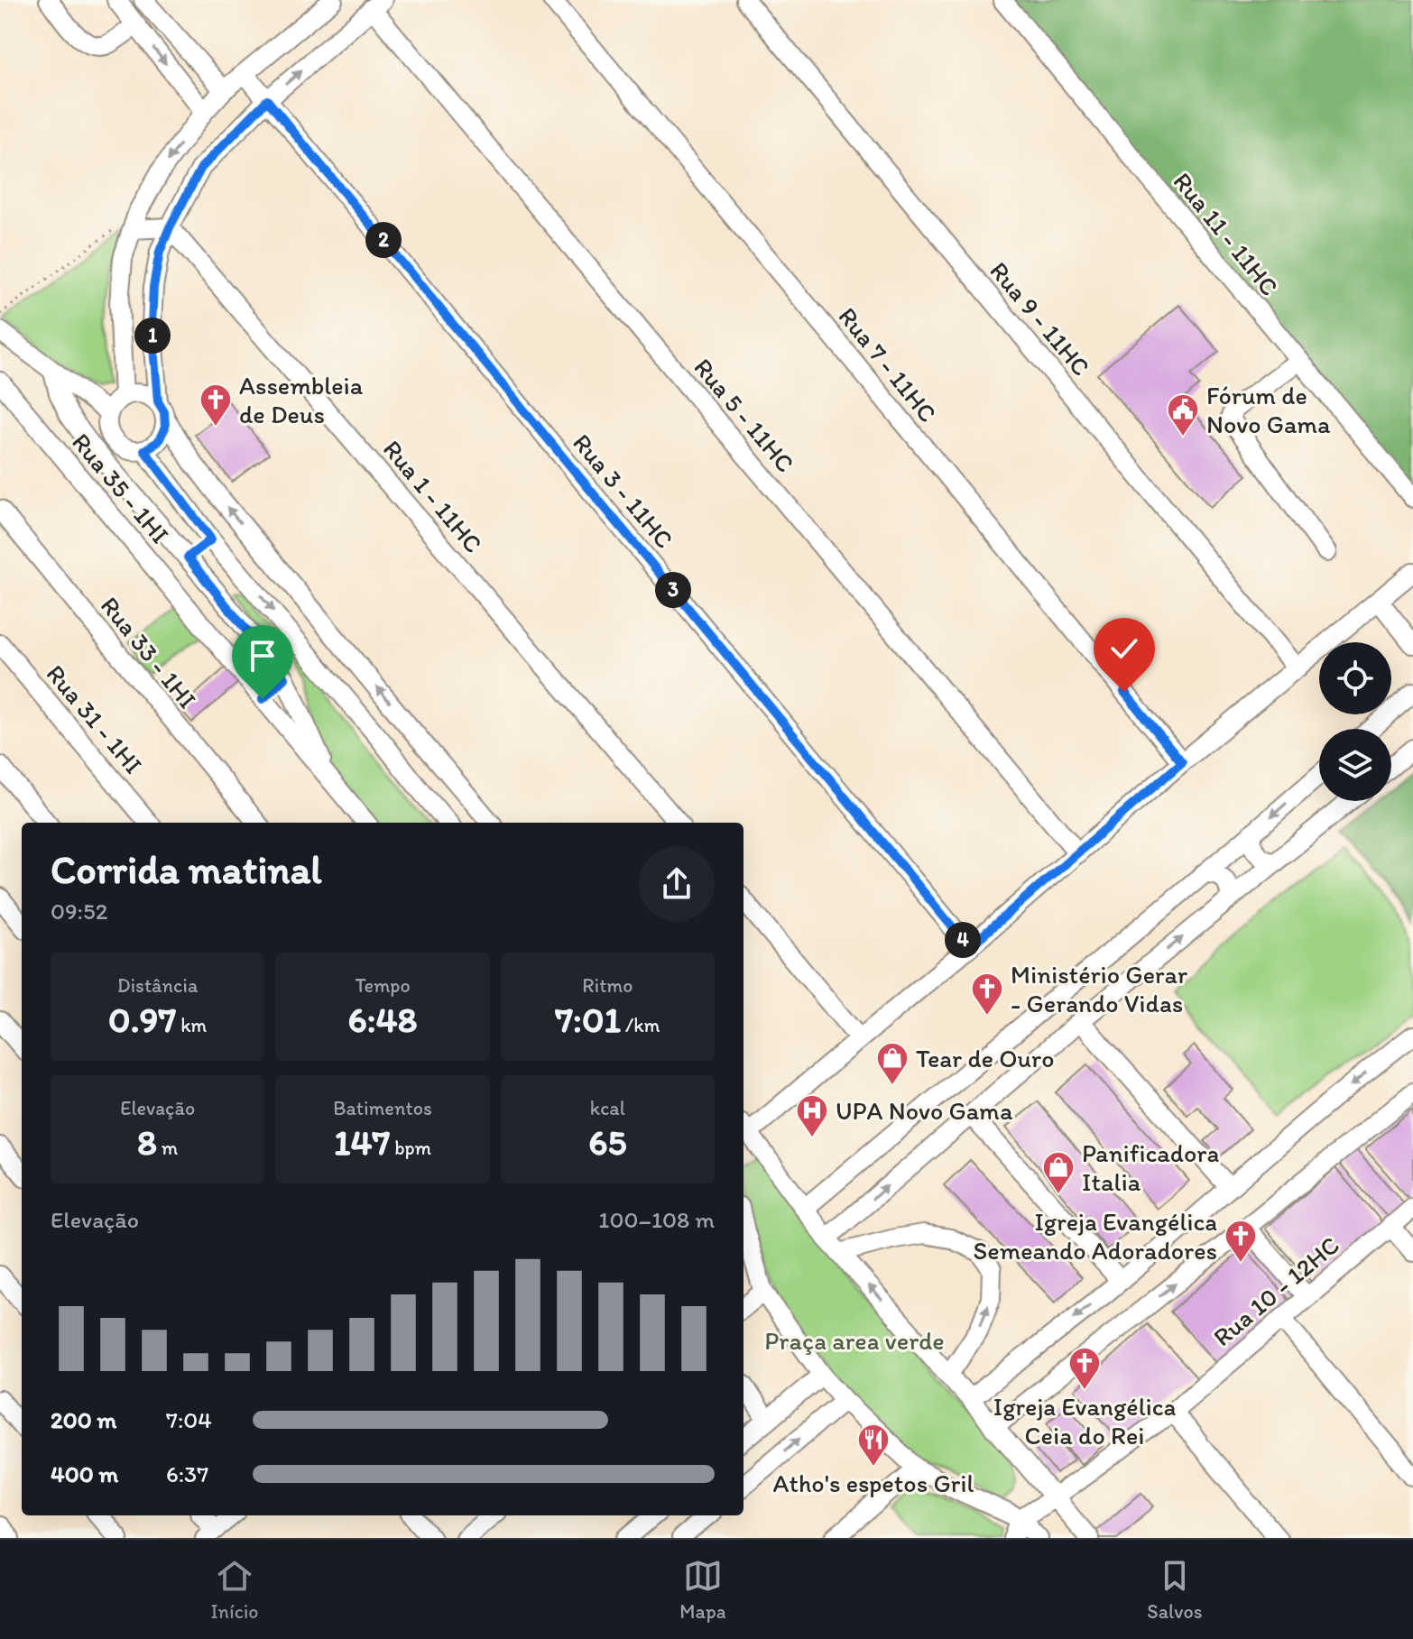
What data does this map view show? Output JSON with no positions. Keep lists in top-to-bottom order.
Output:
{
  "streets": {
    "street": [
      "Rua 11 - 11HC",
      "Rua 9 - 11HC",
      "Rua 7 - 11HC",
      "Rua 5 - 11HC",
      "Rua 35 - 1HI",
      "Rua 3 - 11HC",
      "Rua 1 - 11HC",
      "Rua 33 - 1HI",
      "Rua 31 - 1HI",
      "Rua 10 - 12HC"
    ]
  },
  "parks": ["Praça area verde"],
  "places": {
    "church": [
      "Assembleia de Deus",
      "Ministério Gerar - Gerando Vidas",
      "Igreja Evangélica Semeando Adoradores",
      "Igreja Evangélica Ceia do Rei"
    ],
    "public building": ["Fórum de Novo Gama"],
    "shop": ["Tear de Ouro", "Panificadora Italia"],
    "hospital": ["UPA Novo Gama"],
    "restaurant": ["Atho's espetos Gril"]
  },
  "page": {
    "pins": [
      "2",
      "1",
      "3",
      "4"
    ],
    "heading": ["Corrida matinal", "09:52"],
    "stats": [
      ["Distância", "0.97 km"],
      ["Tempo", "6:48"],
      ["Ritmo", "7:01 /km"],
      ["Elevação", "8 m"],
      ["Batimentos", "147 bpm"],
      ["kcal", "65"]
    ],
    "chart": ["Elevação", "100–108 m"],
    "list": [
      {
        "name": "200 m",
        "note": "7:04"
      },
      {
        "name": "400 m",
        "note": "6:37"
      }
    ],
    "tabs": ["Início", "Mapa", "Salvos"]
  }
}
